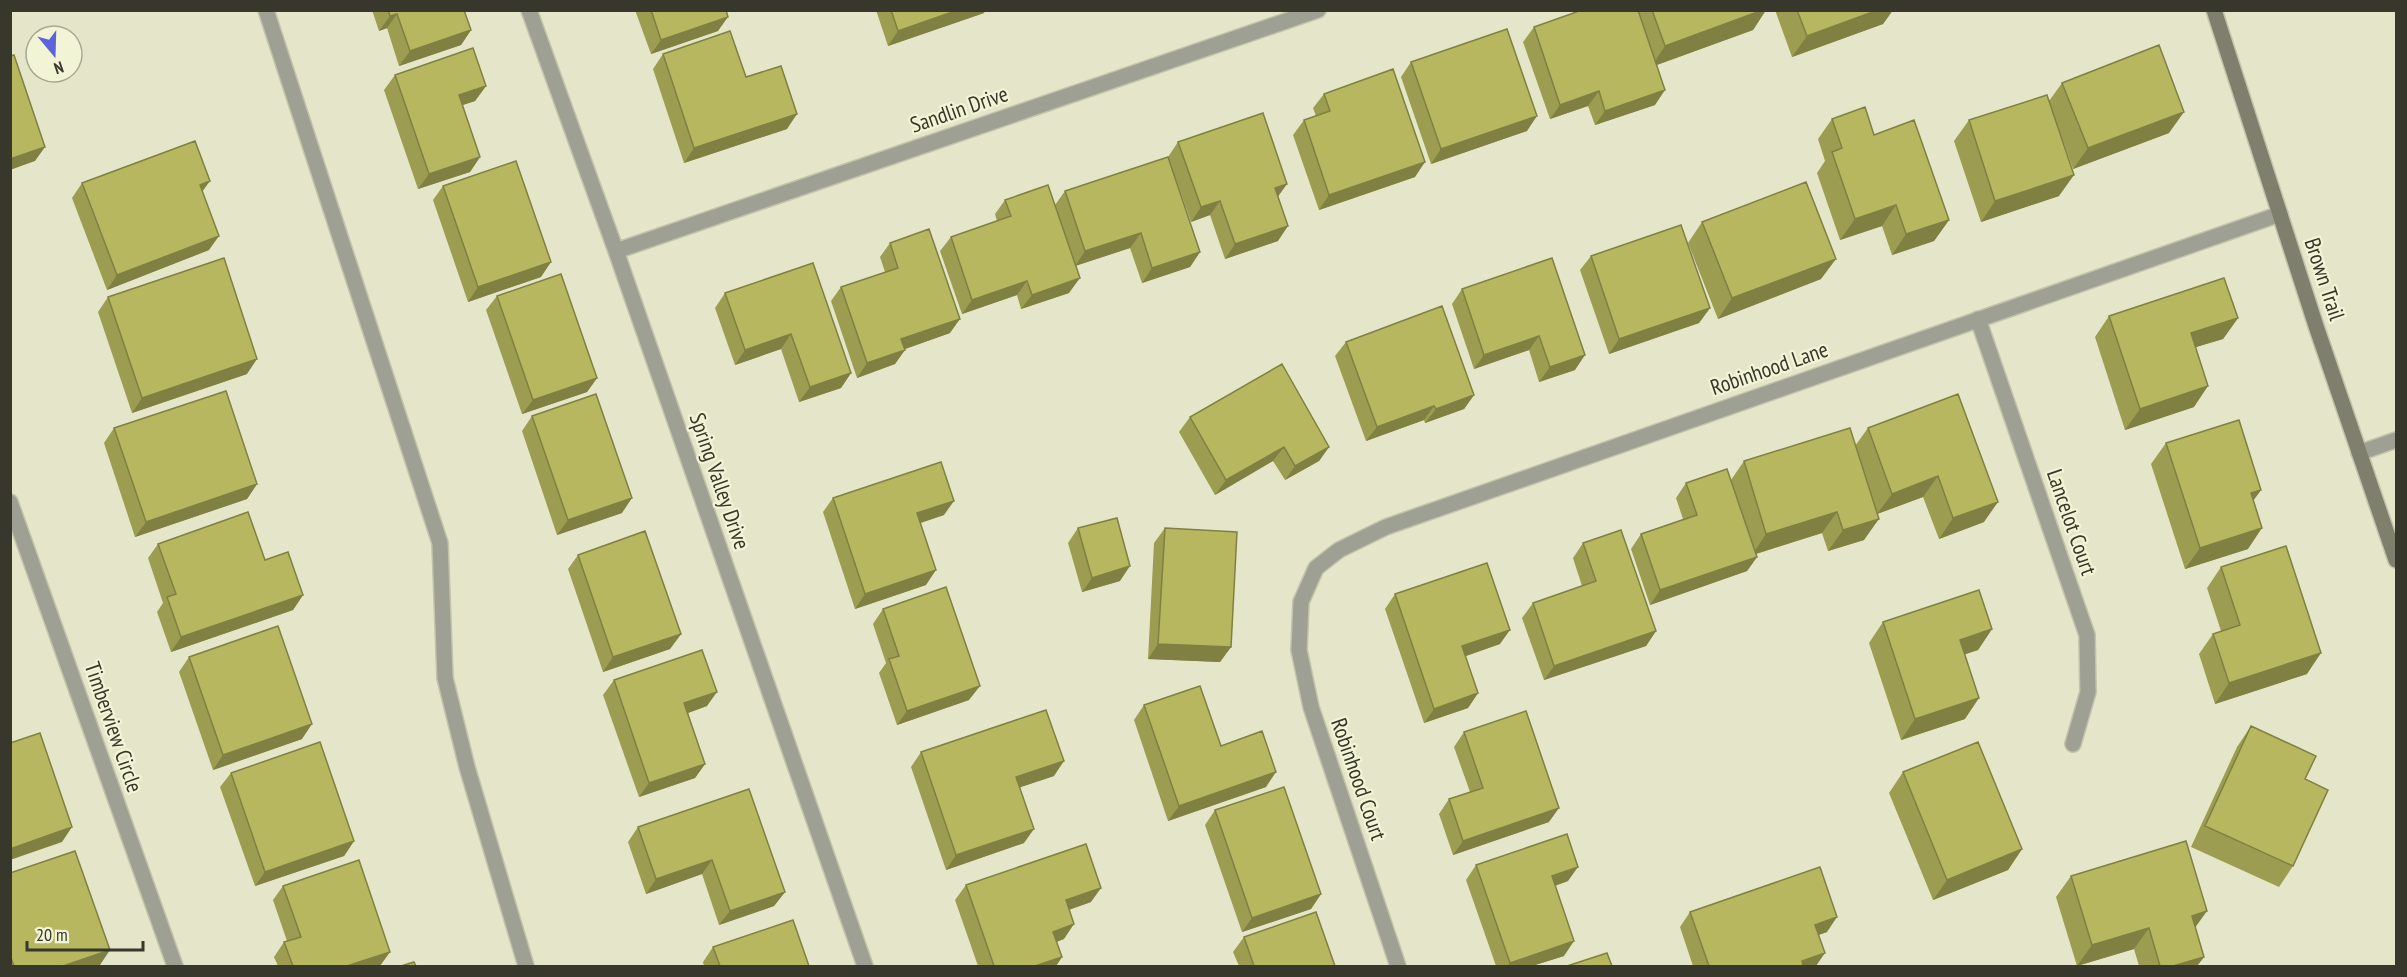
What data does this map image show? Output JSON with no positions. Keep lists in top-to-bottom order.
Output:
{
  "streets": {
    "street": [
      "Sandlin Drive",
      "Brown Trail",
      "Robinhood Lane",
      "Spring Valley Drive",
      "Lancelot Court",
      "Timberview Circle",
      "Robinhood Court"
    ]
  },
  "crossings": [
    ["Sandlin Drive", "Spring Valley Drive"],
    ["Brown Trail", "Robinhood Lane"],
    ["Robinhood Lane", "Lancelot Court"],
    ["Robinhood Lane", "Robinhood Court"]
  ],
  "scale_bar": "20 m",
  "north": "bottom"
}
